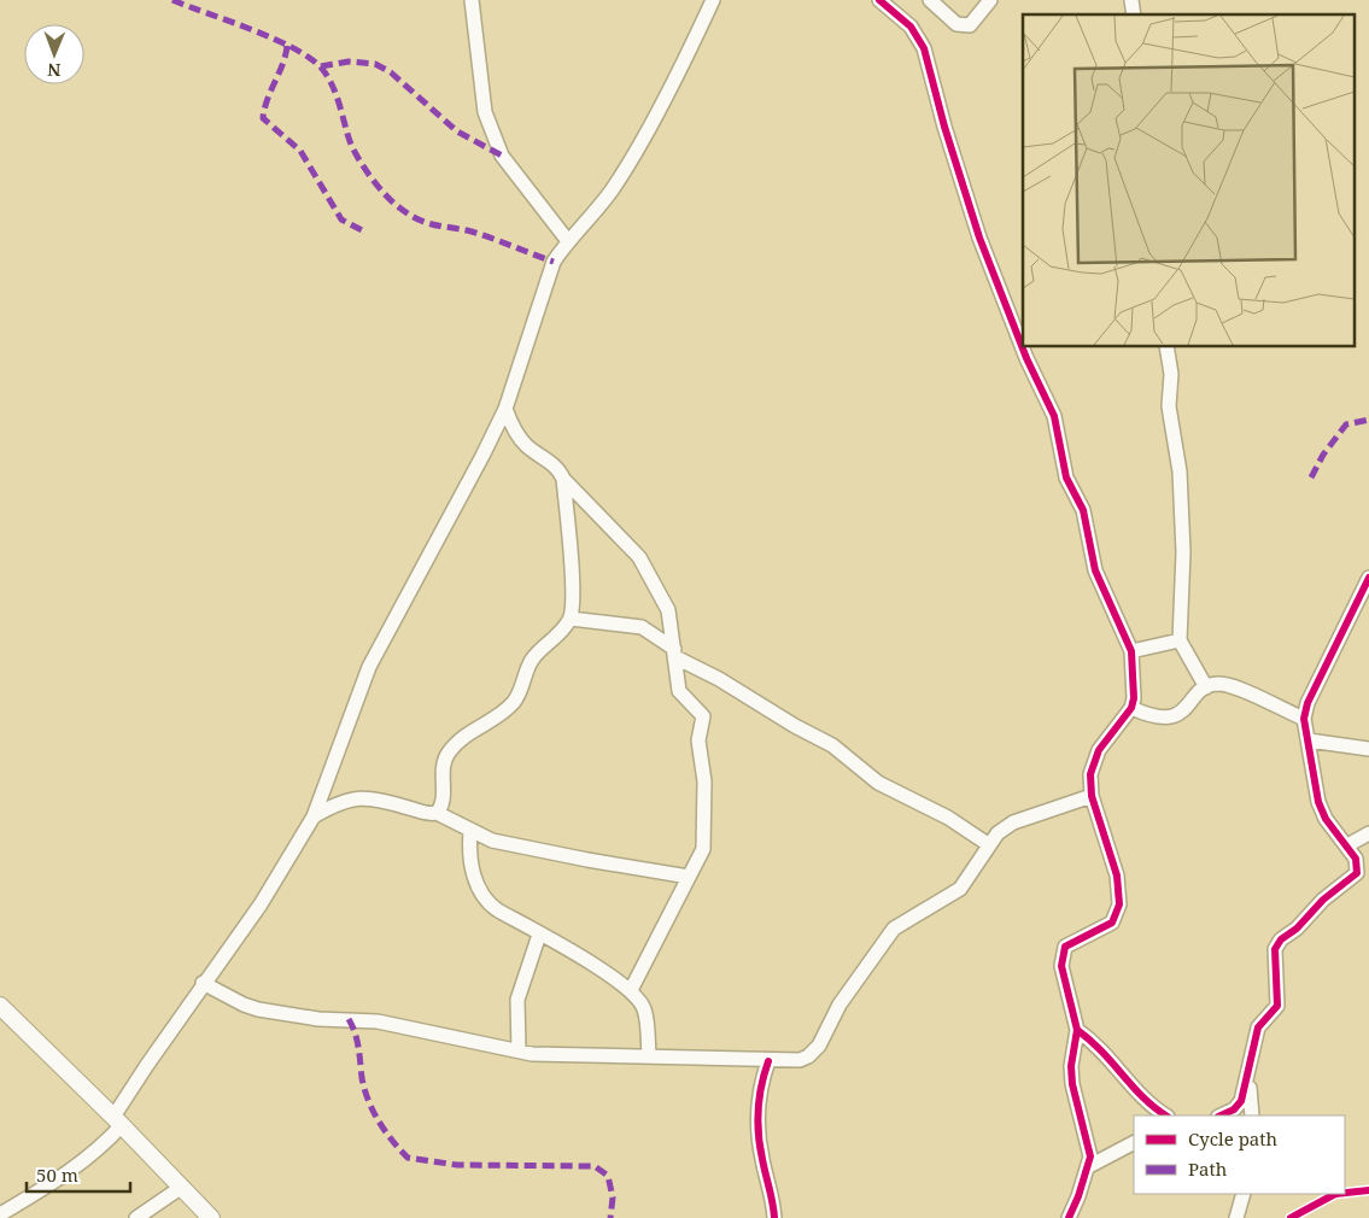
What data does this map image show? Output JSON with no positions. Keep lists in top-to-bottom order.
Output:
{
  "legend": ["Cycle path", "Path"],
  "scale_bar": "50 m",
  "north": "bottom"
}
